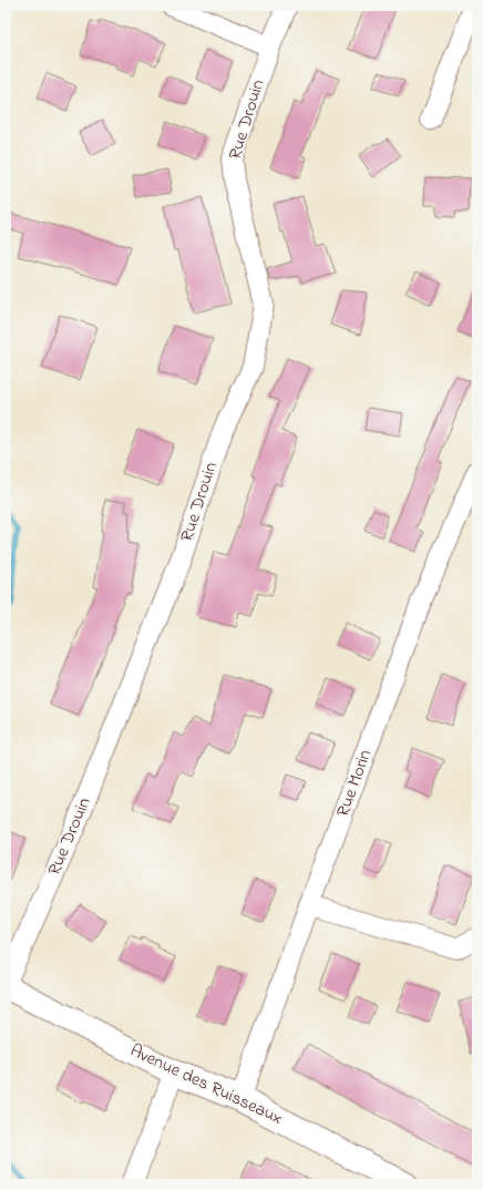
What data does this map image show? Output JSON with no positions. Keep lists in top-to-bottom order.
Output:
{
  "streets": {
    "street": ["Rue Drouin", "Rue Morin", "Avenue des Ruisseaux"]
  },
  "crossings": [
    ["Rue Drouin", "Avenue des Ruisseaux"],
    ["Rue Morin", "Avenue des Ruisseaux"]
  ]
}
